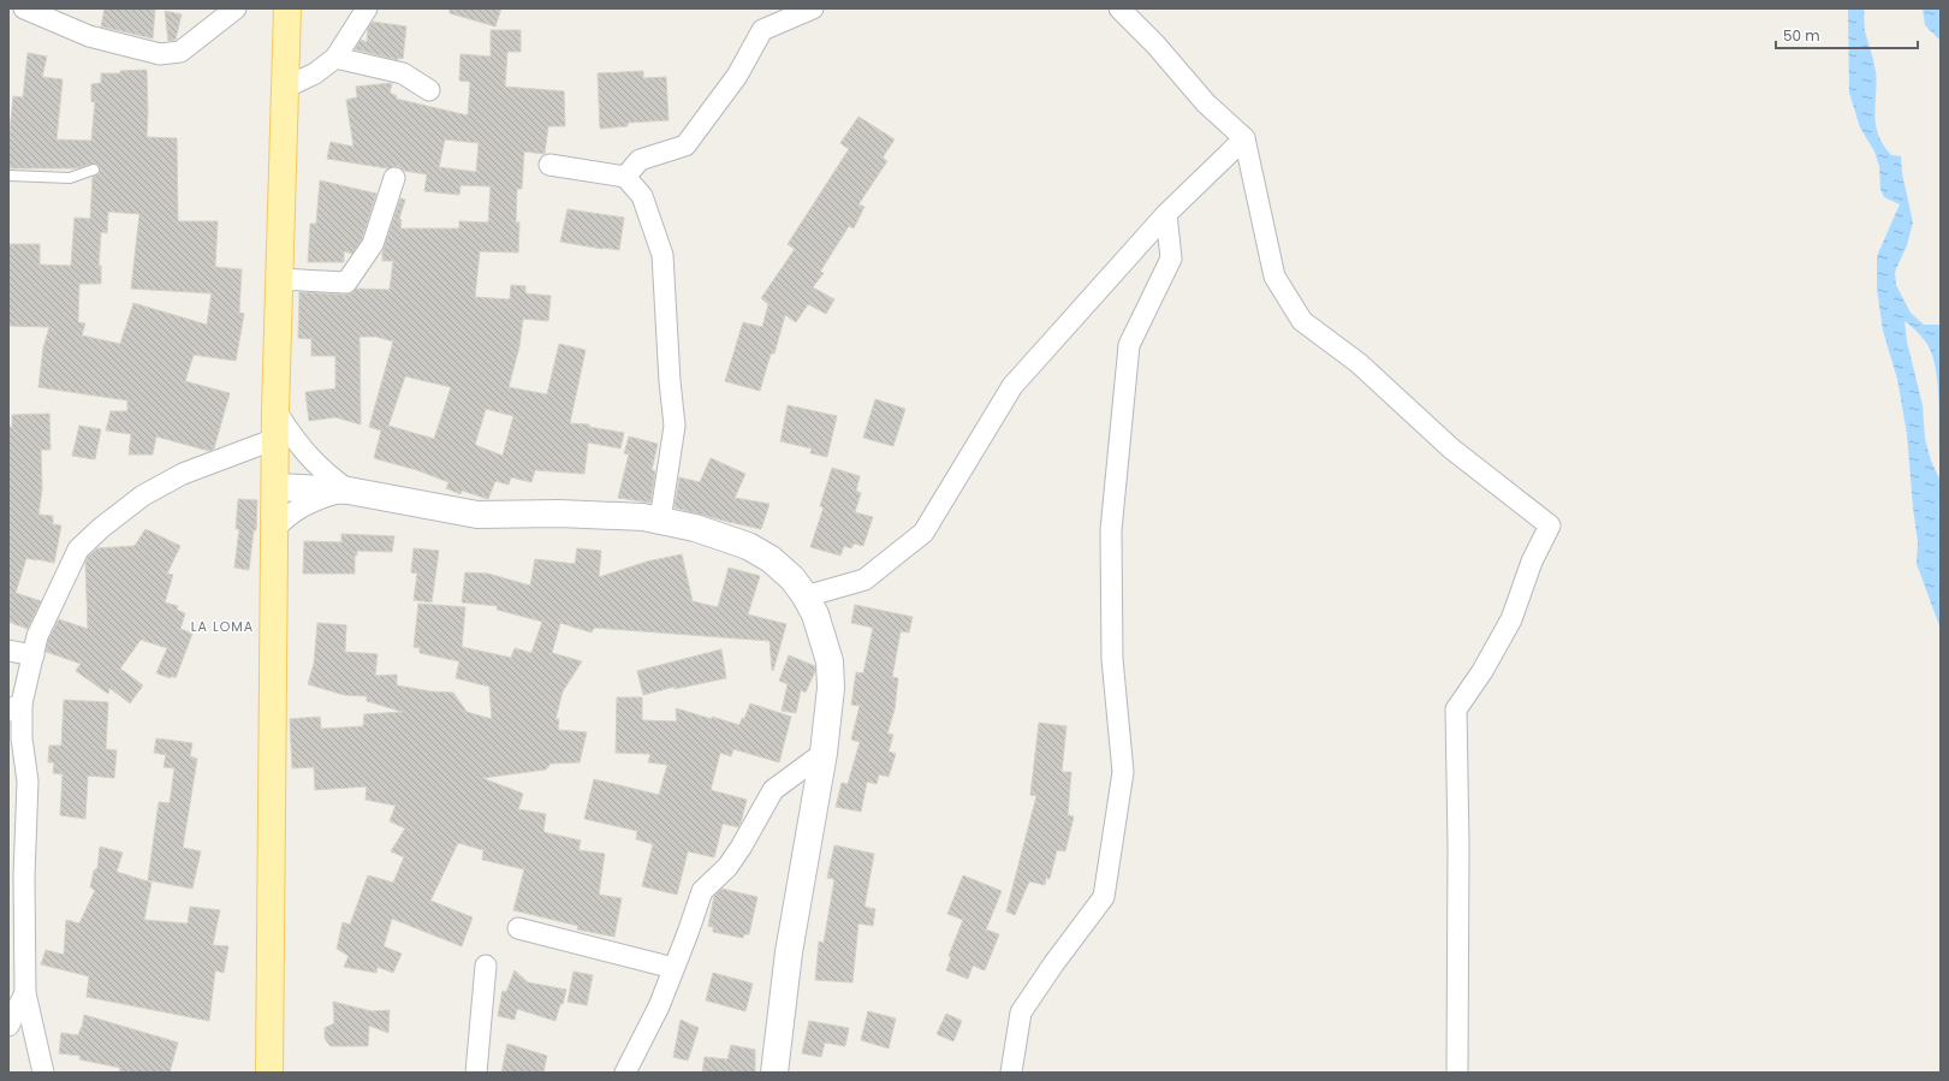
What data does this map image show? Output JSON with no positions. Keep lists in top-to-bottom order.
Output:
{
  "districts": ["LA LOMA"],
  "scale_bar": "50 m"
}
